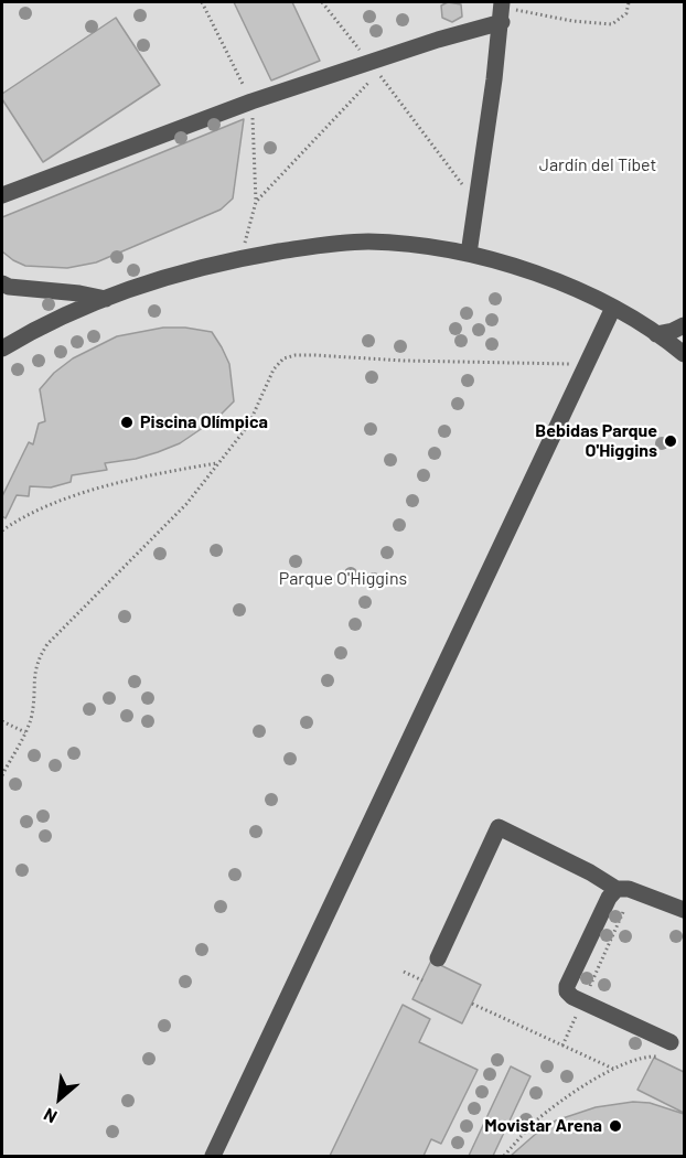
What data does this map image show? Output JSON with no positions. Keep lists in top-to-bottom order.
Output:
{
  "parks": ["Jardín del Tíbet", "Parque O'Higgins"],
  "places": ["Piscina Olímpica", "Bebidas Parque O'Higgins", "Movistar Arena"],
  "north": "bottom left"
}
